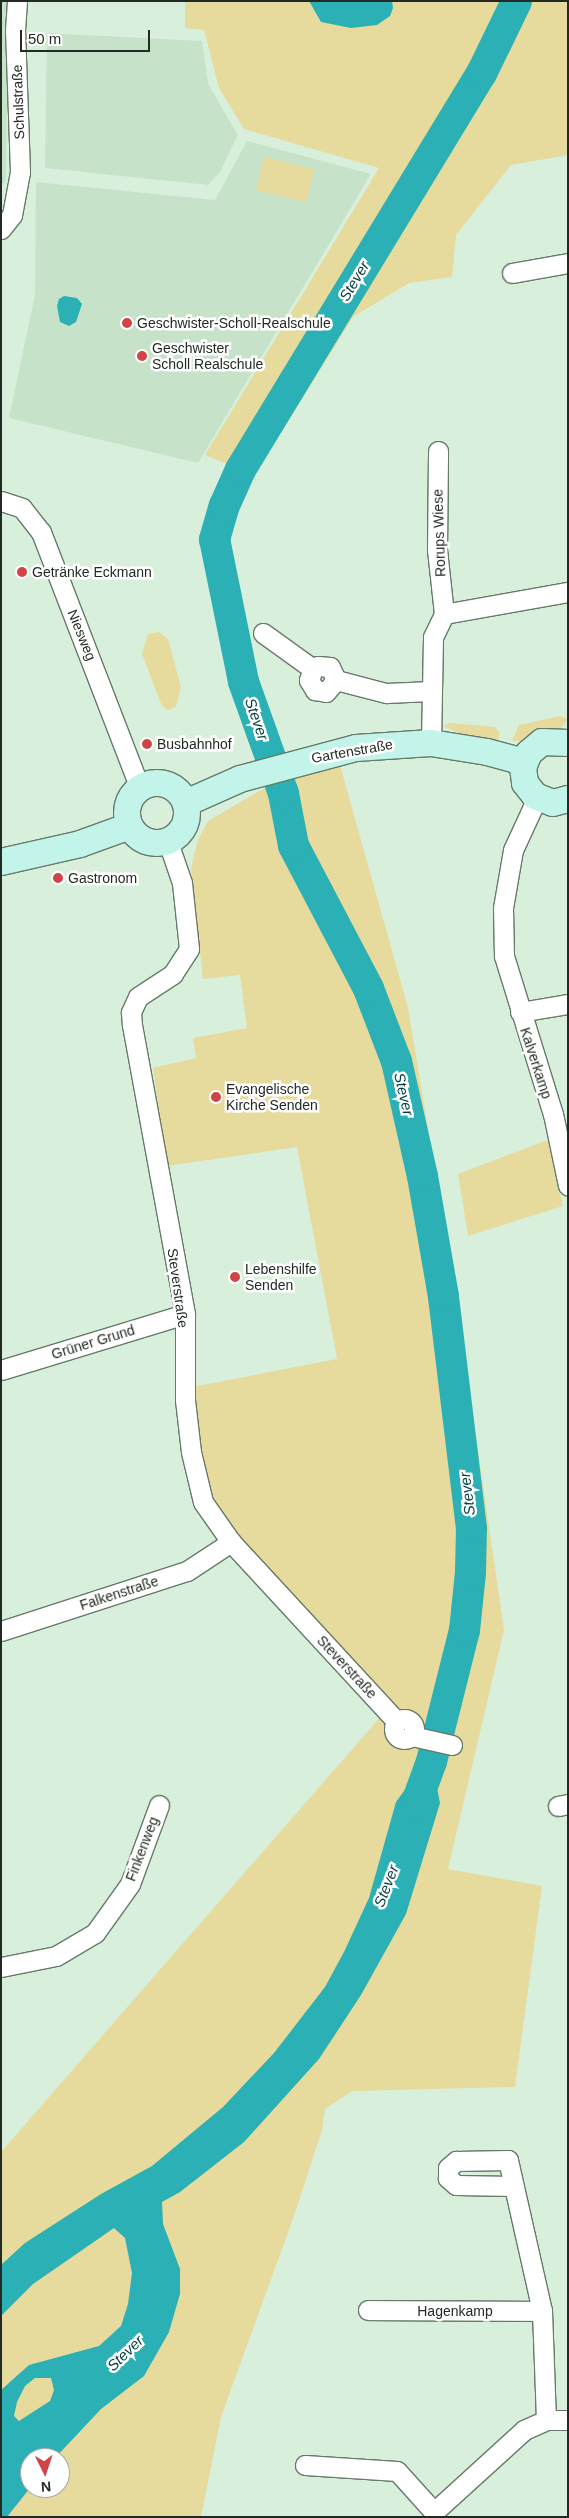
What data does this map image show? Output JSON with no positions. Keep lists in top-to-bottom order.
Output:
{
  "streets": {
    "street": [
      "Schulstraße",
      "Rorups Wiese",
      "Niesweg",
      "Gartenstraße",
      "Kalverkamp",
      "Steverstraße",
      "Grüner Grund",
      "Falkenstraße",
      "Finkenweg",
      "Hagenkamp"
    ]
  },
  "crossings": [
    ["Niesweg", "Gartenstraße"],
    ["Niesweg", "Steverstraße"],
    ["Gartenstraße", "Steverstraße"],
    ["Steverstraße", "Grüner Grund"],
    ["Steverstraße", "Falkenstraße"]
  ],
  "water": ["Stever"],
  "places": [
    "Geschwister-Scholl-Realschule",
    "Geschwister Scholl Realschule",
    "Getränke Eckmann",
    "Busbahnhof",
    "Gastronom",
    "Evangelische Kirche Senden",
    "Lebenshilfe Senden"
  ],
  "scale_bar": "50 m",
  "north": "bottom"
}
